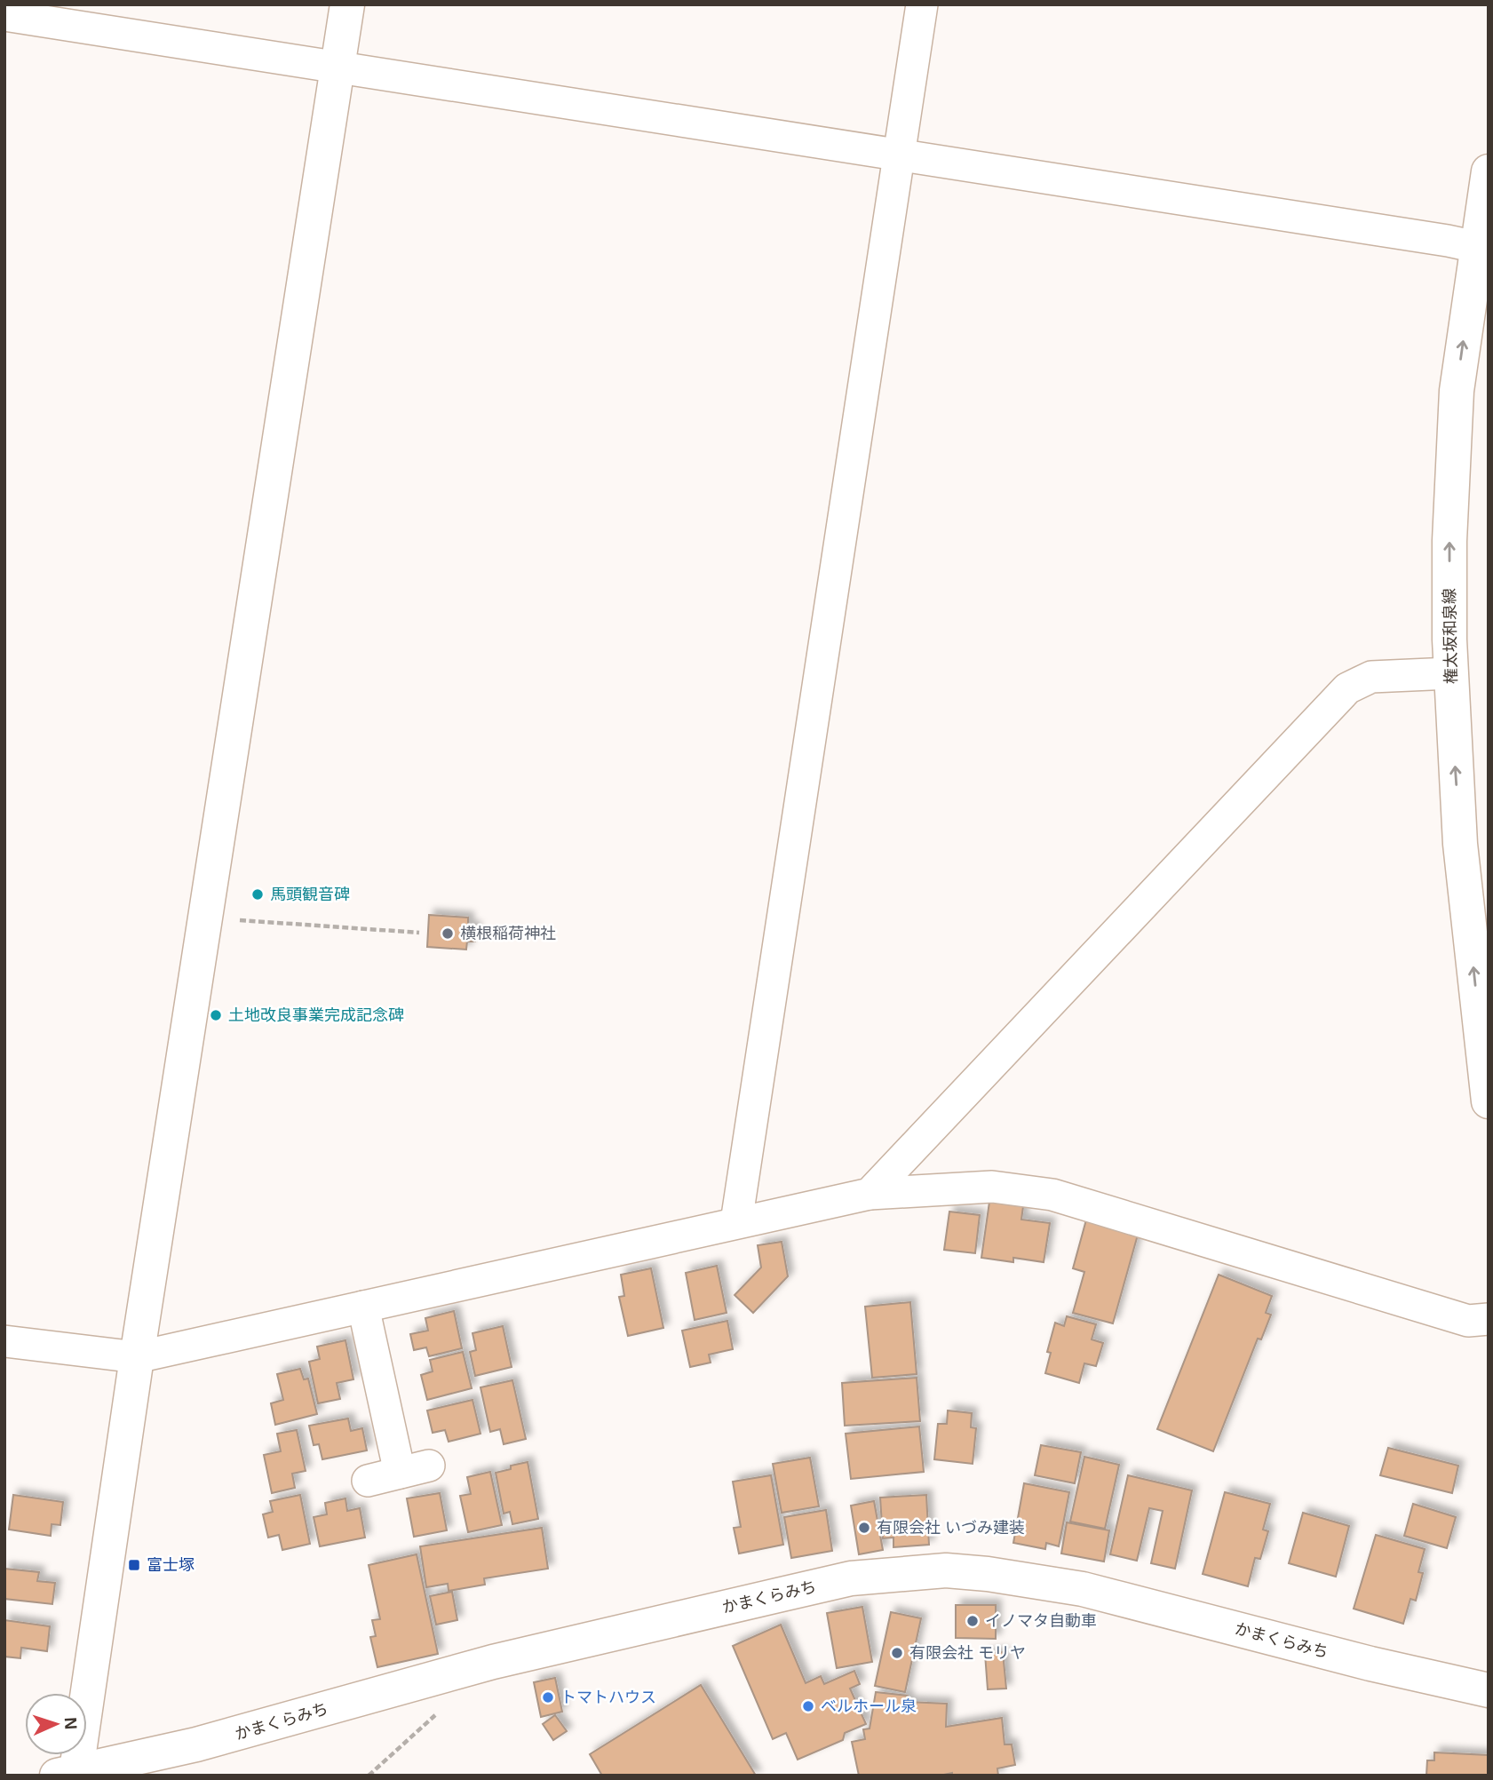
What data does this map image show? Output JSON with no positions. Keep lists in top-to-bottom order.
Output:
{
  "streets": {
    "street": ["権太坂和泉線", "かまくらみち"]
  },
  "one_way": ["権太坂和泉線"],
  "places": {
    "other": [
      "馬頭観音碑",
      "横根稲荷神社",
      "土地改良事業完成記念碑",
      "有限会社 いづみ建装",
      "イノマタ自動車",
      "有限会社 モリヤ",
      "トマトハウス",
      "ベルホール泉"
    ],
    "transit": ["富士塚"]
  },
  "north": "right"
}
